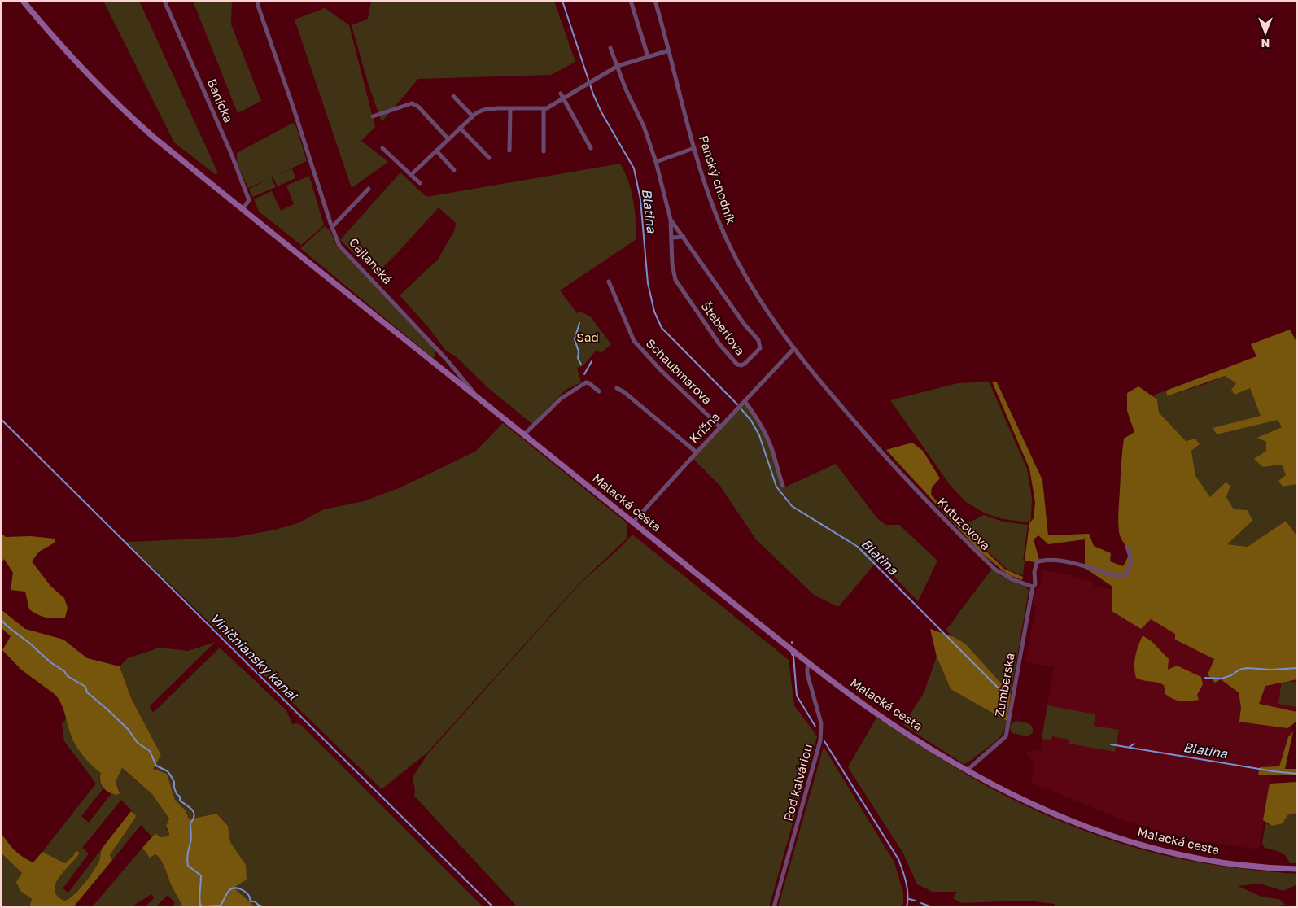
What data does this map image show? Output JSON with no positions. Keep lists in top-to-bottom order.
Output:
{
  "streets": {
    "main road": ["Malacká cesta"],
    "street": [
      "Banícka",
      "Panský chodník",
      "Cajlanská",
      "Šteberlova",
      "Schaubmarova",
      "Krížna",
      "Kutuzovova",
      "Zumberska",
      "Pod kalváriou"
    ]
  },
  "crossings": [
    ["Panský chodník", "Krížna"],
    ["Panský chodník", "Kutuzovova"],
    ["Schaubmarova", "Krížna"],
    ["Krížna", "Malacká cesta"],
    ["Krížna", "Kutuzovova"],
    ["Malacká cesta", "Zumberska"],
    ["Malacká cesta", "Pod kalváriou"],
    ["Kutuzovova", "Zumberska"]
  ],
  "water": ["Blatina", "Viničniansky kanál"],
  "parks": ["Sad"],
  "north": "bottom"
}
